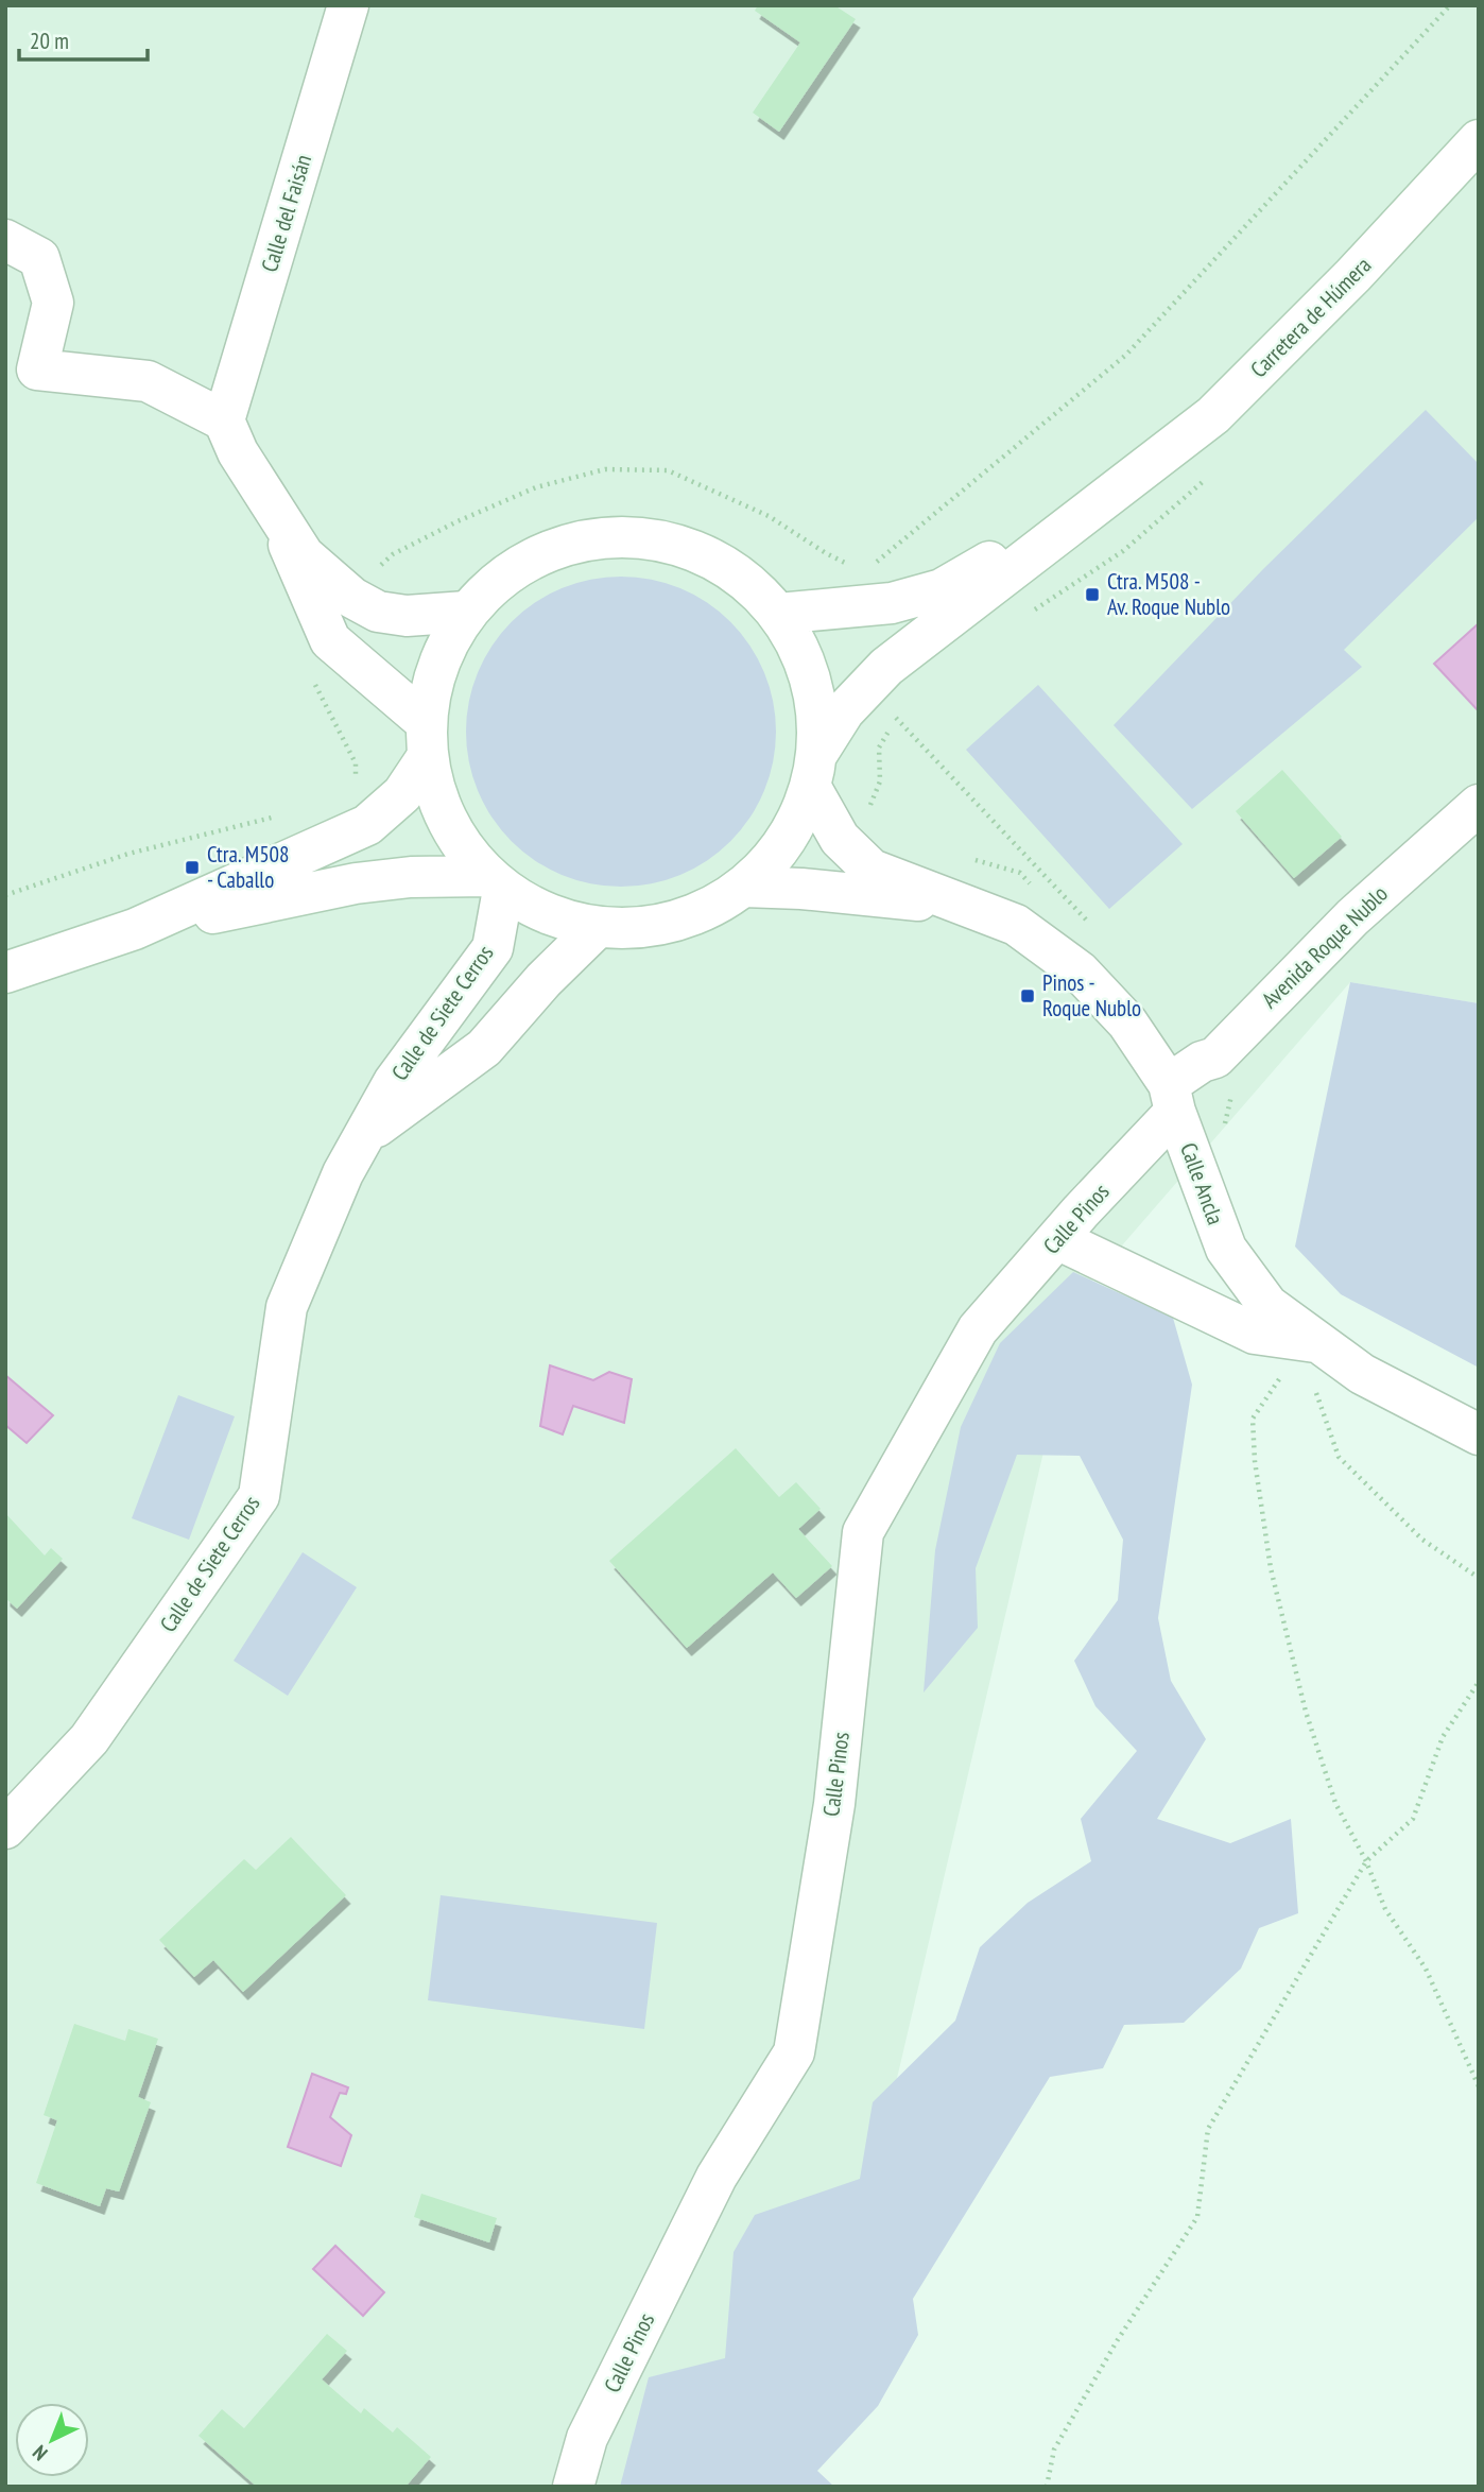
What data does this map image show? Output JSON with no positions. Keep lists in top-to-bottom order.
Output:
{
  "streets": {
    "street": [
      "Calle del Faisán",
      "Carretera de Húmera",
      "Avenida Roque Nublo",
      "Calle de Siete Cerros",
      "Calle Ancla",
      "Calle Pinos"
    ]
  },
  "crossings": [
    ["Avenida Roque Nublo", "Calle Ancla"],
    ["Avenida Roque Nublo", "Calle Pinos"],
    ["Calle Ancla", "Calle Pinos"]
  ],
  "places": {
    "transit": ["Ctra. M508 - Av. Roque Nublo", "Ctra. M508 - Caballo", "Pinos - Roque Nublo"]
  },
  "scale_bar": "20 m",
  "north": "bottom left"
}
